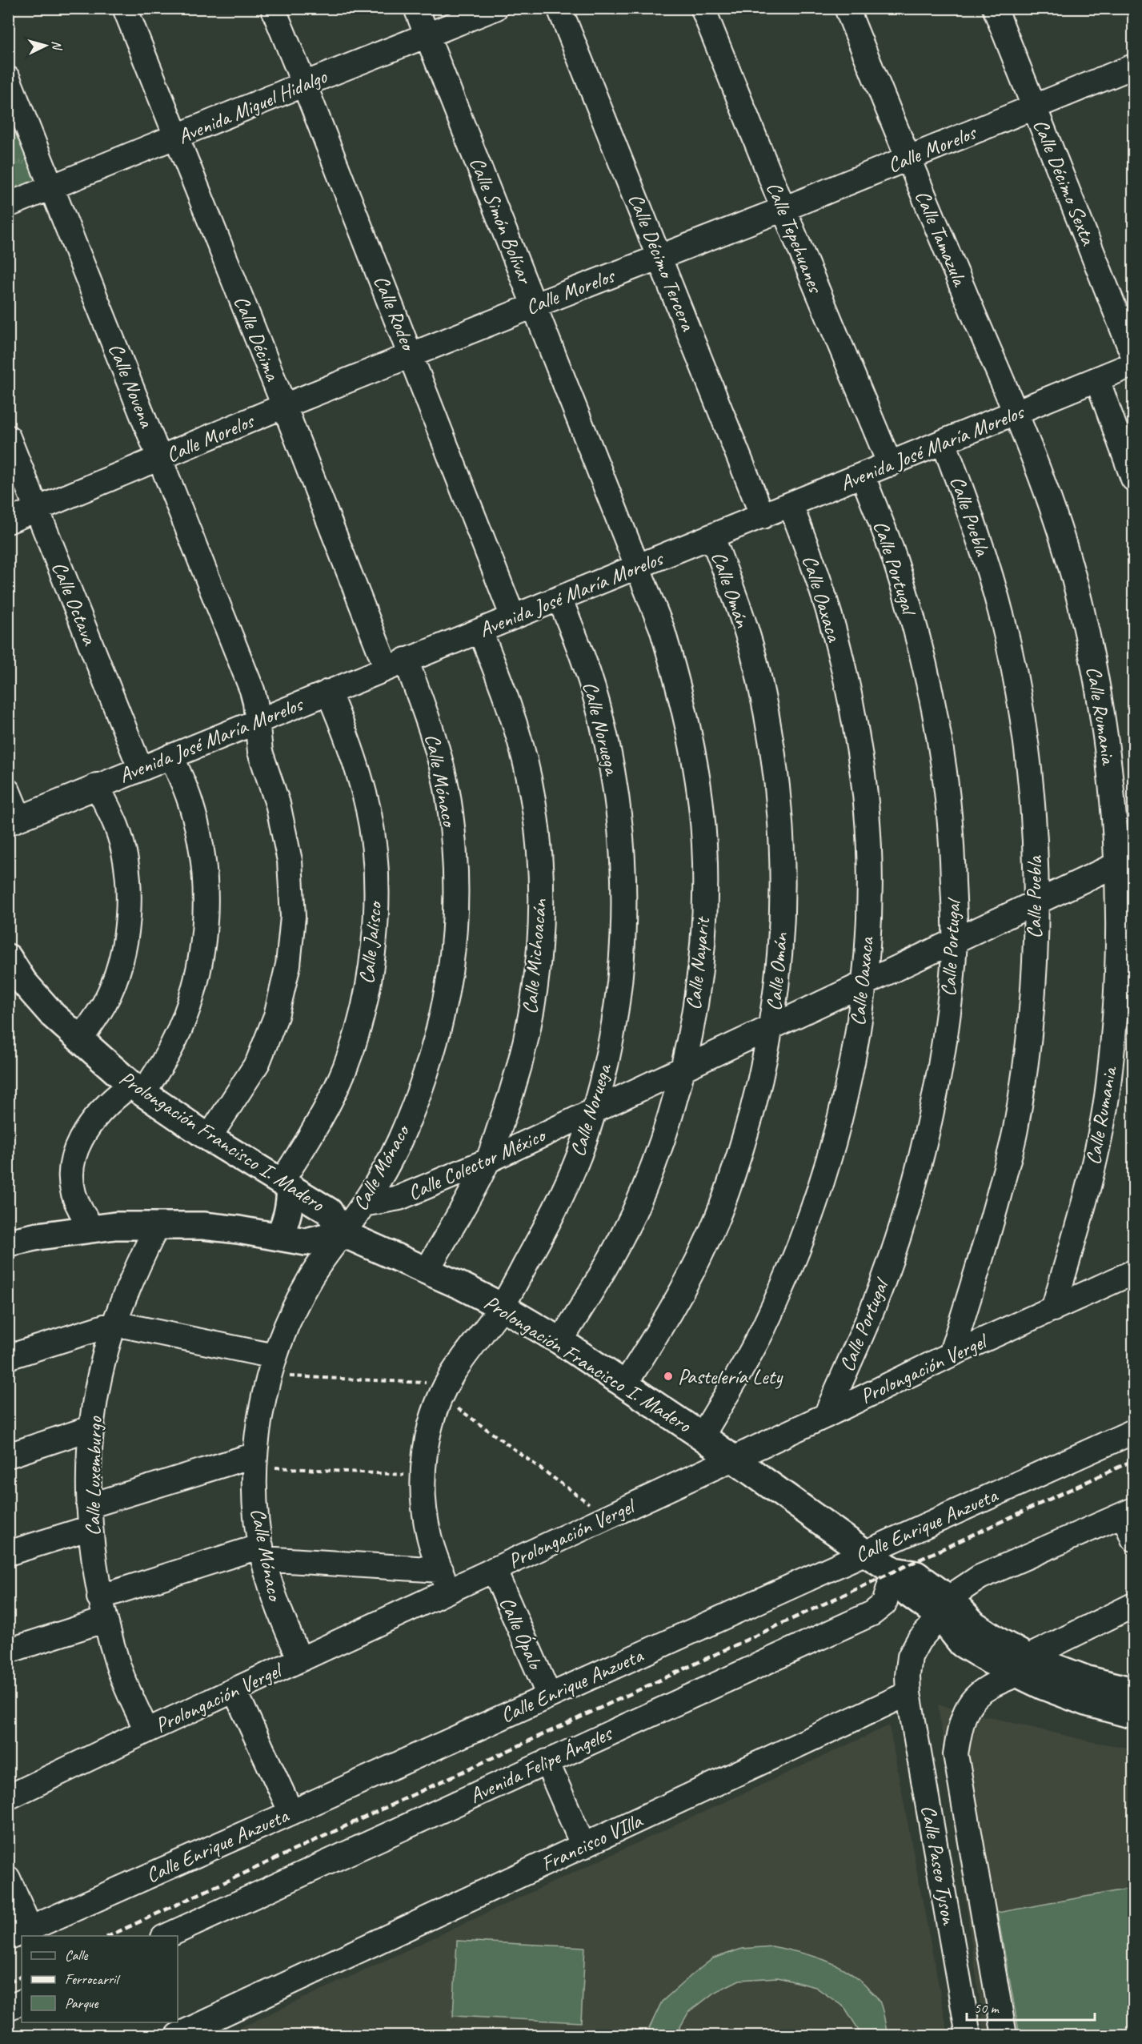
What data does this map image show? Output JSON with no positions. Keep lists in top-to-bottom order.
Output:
{
  "streets": {
    "main road": ["Prolongación Francisco I. Madero"],
    "street": [
      "Avenida Miguel Hidalgo",
      "Calle Morelos",
      "Calle Décimo Sexta",
      "Calle Simón Bolívar",
      "Calle Tepehuanes",
      "Calle Tamazula",
      "Calle Décimo Tercera",
      "Calle Rodeo",
      "Calle Décima",
      "Calle Novena",
      "Avenida José María Morelos",
      "Calle Puebla",
      "Calle Portugal",
      "Calle Omán",
      "Calle Oaxaca",
      "Calle Octava",
      "Calle Rumania",
      "Calle Noruega",
      "Calle Mónaco",
      "Calle Jalisco",
      "Calle Michoacán",
      "Calle Nayarit",
      "Calle Colector México",
      "Prolongación Vergel",
      "Calle Luxemburgo",
      "Calle Enrique Anzueta",
      "Calle Ópalo",
      "Avenida Felipe Ángeles",
      "Francisco VIlla",
      "Calle Paseo Tyson"
    ]
  },
  "crossings": [
    ["Avenida Miguel Hidalgo", "Calle Simón Bolívar"],
    ["Avenida Miguel Hidalgo", "Calle Rodeo"],
    ["Avenida Miguel Hidalgo", "Calle Décima"],
    ["Avenida Miguel Hidalgo", "Calle Novena"],
    ["Calle Morelos", "Calle Décimo Sexta"],
    ["Calle Morelos", "Calle Simón Bolívar"],
    ["Calle Morelos", "Calle Tepehuanes"],
    ["Calle Morelos", "Calle Tamazula"],
    ["Calle Morelos", "Calle Décimo Tercera"],
    ["Calle Morelos", "Calle Rodeo"],
    ["Calle Morelos", "Calle Décima"],
    ["Calle Morelos", "Calle Novena"],
    ["Calle Morelos", "Calle Octava"],
    ["Calle Simón Bolívar", "Avenida José María Morelos"],
    ["Calle Simón Bolívar", "Calle Nayarit"],
    ["Calle Tepehuanes", "Avenida José María Morelos"],
    ["Calle Tamazula", "Avenida José María Morelos"],
    ["Calle Tamazula", "Calle Rumania"],
    ["Calle Décimo Tercera", "Avenida José María Morelos"],
    ["Calle Rodeo", "Avenida José María Morelos"],
    ["Calle Décima", "Avenida José María Morelos"],
    ["Calle Décima", "Calle Mónaco"],
    ["Calle Novena", "Avenida José María Morelos"],
    ["Avenida José María Morelos", "Calle Puebla"],
    ["Avenida José María Morelos", "Calle Portugal"],
    ["Avenida José María Morelos", "Calle Omán"],
    ["Avenida José María Morelos", "Calle Oaxaca"],
    ["Avenida José María Morelos", "Calle Octava"],
    ["Avenida José María Morelos", "Calle Rumania"],
    ["Avenida José María Morelos", "Calle Noruega"],
    ["Avenida José María Morelos", "Calle Mónaco"],
    ["Avenida José María Morelos", "Calle Jalisco"],
    ["Avenida José María Morelos", "Calle Michoacán"],
    ["Avenida José María Morelos", "Calle Nayarit"],
    ["Calle Puebla", "Calle Colector México"],
    ["Calle Puebla", "Prolongación Vergel"],
    ["Calle Portugal", "Calle Colector México"],
    ["Calle Portugal", "Prolongación Vergel"],
    ["Calle Omán", "Prolongación Francisco I. Madero"],
    ["Calle Omán", "Calle Colector México"],
    ["Calle Oaxaca", "Prolongación Francisco I. Madero"],
    ["Calle Oaxaca", "Calle Colector México"],
    ["Calle Rumania", "Calle Colector México"],
    ["Calle Rumania", "Prolongación Vergel"],
    ["Calle Noruega", "Prolongación Francisco I. Madero"],
    ["Calle Noruega", "Calle Colector México"],
    ["Calle Noruega", "Prolongación Vergel"],
    ["Calle Mónaco", "Prolongación Francisco I. Madero"],
    ["Calle Mónaco", "Calle Colector México"],
    ["Calle Mónaco", "Prolongación Vergel"],
    ["Calle Jalisco", "Prolongación Francisco I. Madero"],
    ["Calle Michoacán", "Prolongación Francisco I. Madero"],
    ["Calle Michoacán", "Calle Colector México"],
    ["Calle Nayarit", "Prolongación Francisco I. Madero"],
    ["Calle Nayarit", "Calle Colector México"],
    ["Prolongación Francisco I. Madero", "Prolongación Vergel"],
    ["Prolongación Francisco I. Madero", "Calle Enrique Anzueta"],
    ["Prolongación Francisco I. Madero", "Avenida Felipe Ángeles"],
    ["Prolongación Vergel", "Calle Luxemburgo"],
    ["Prolongación Vergel", "Calle Ópalo"],
    ["Calle Enrique Anzueta", "Calle Ópalo"],
    ["Francisco VIlla", "Calle Paseo Tyson"]
  ],
  "places": ["Pastelería Lety"],
  "legend": ["Calle", "Ferrocarril", "Parque"],
  "scale_bar": "50 m",
  "north": "right"
}
